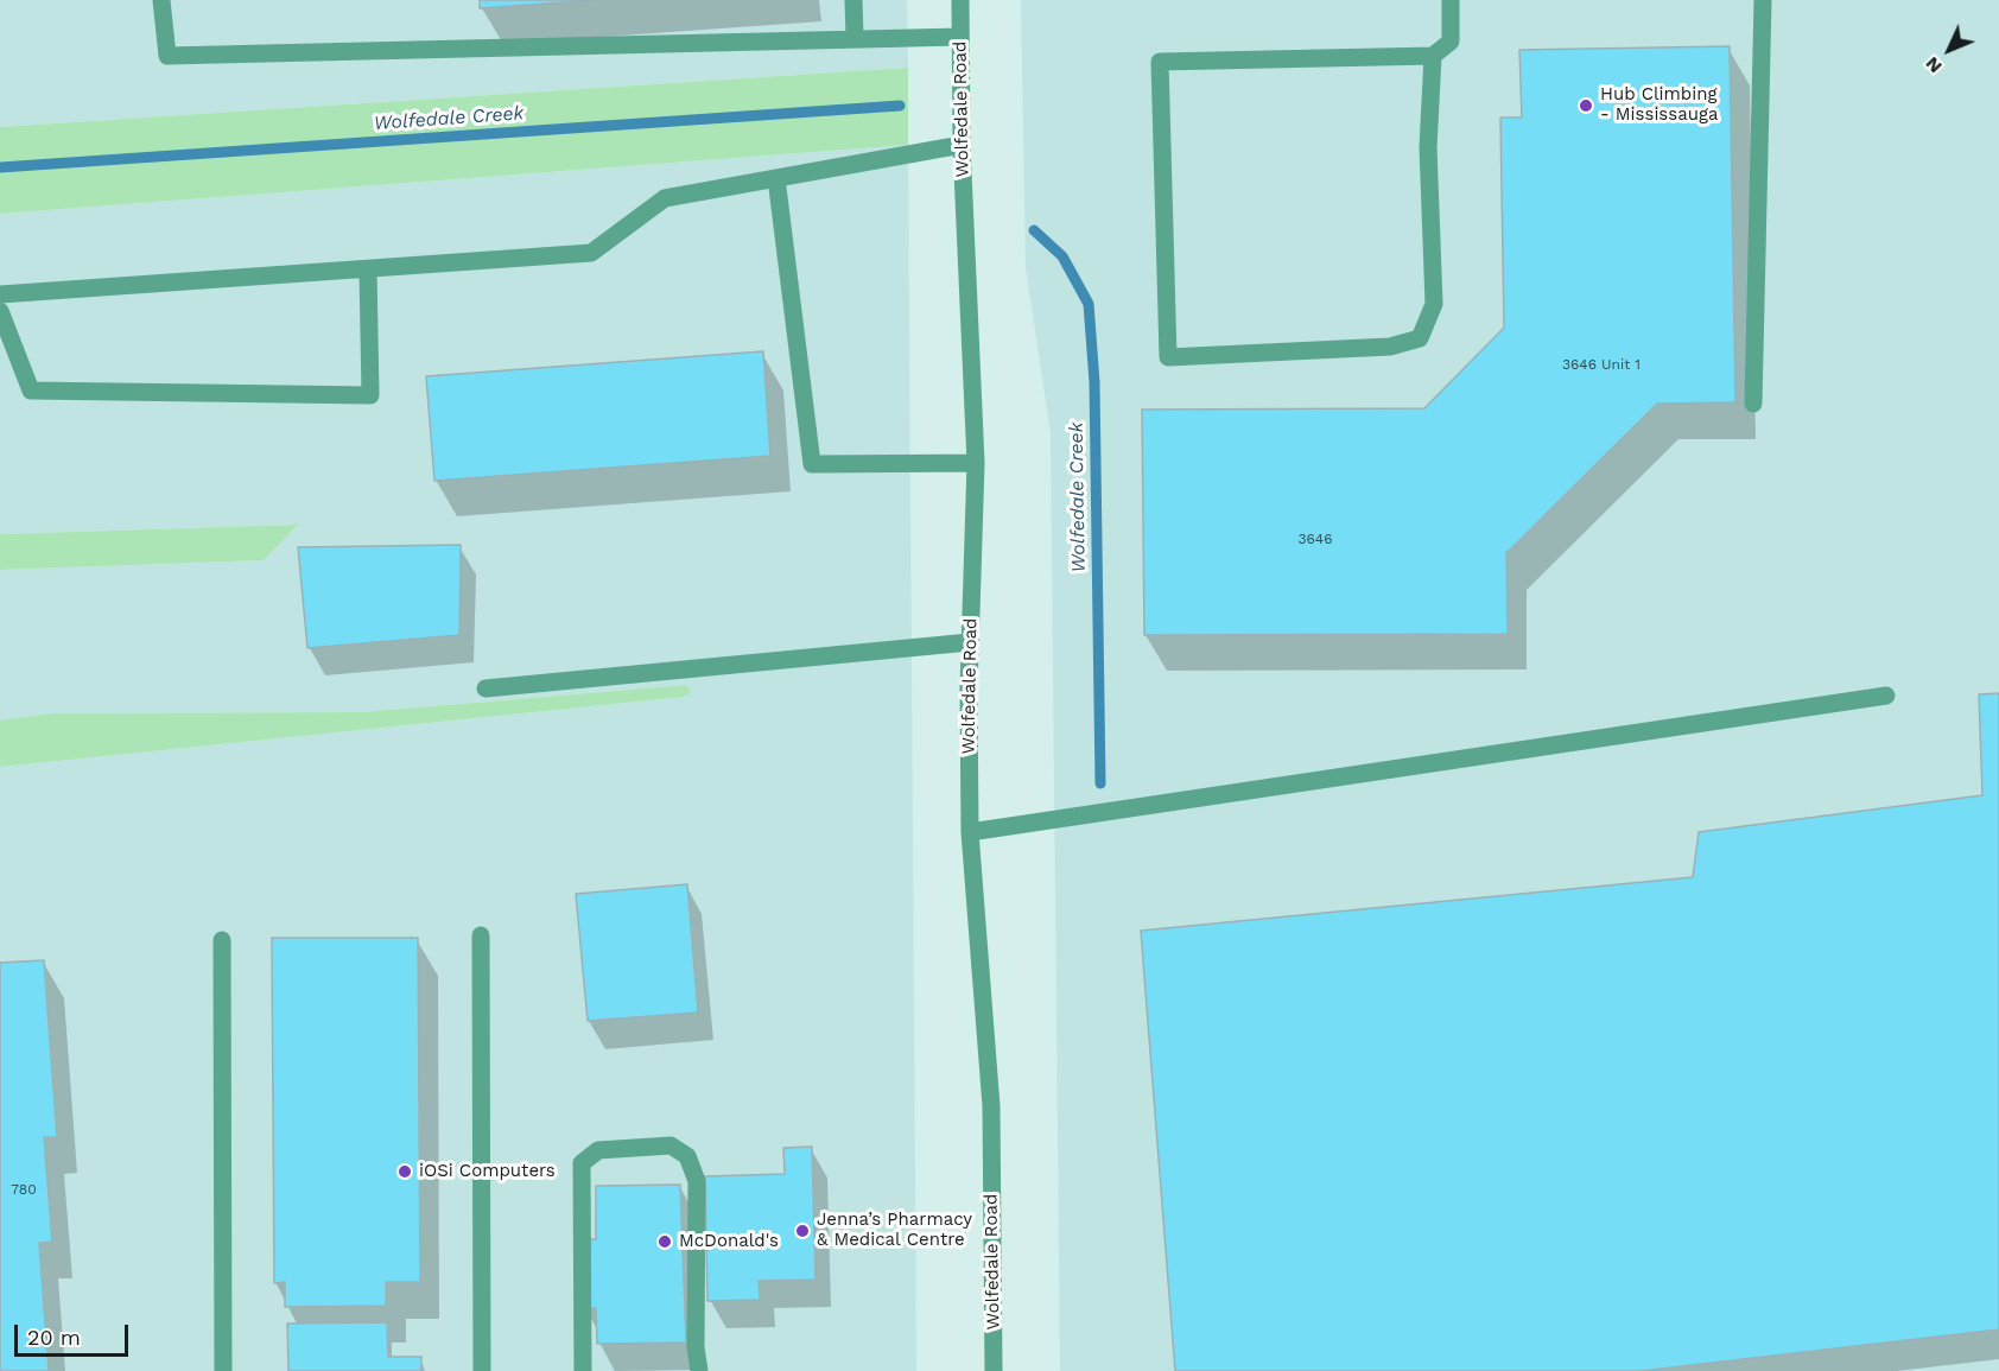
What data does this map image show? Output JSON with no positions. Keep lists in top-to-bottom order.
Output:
{
  "streets": {
    "street": ["Wolfedale Road"]
  },
  "water": ["Wolfedale Creek"],
  "places": [
    "Hub Climbing - Mississauga",
    "iOSi Computers",
    "Jenna’s Pharmacy & Medical Centre",
    "McDonald's"
  ],
  "house_numbers": ["3646 Unit 1", "3646", "780"],
  "scale_bar": "20 m",
  "north": "bottom left"
}
